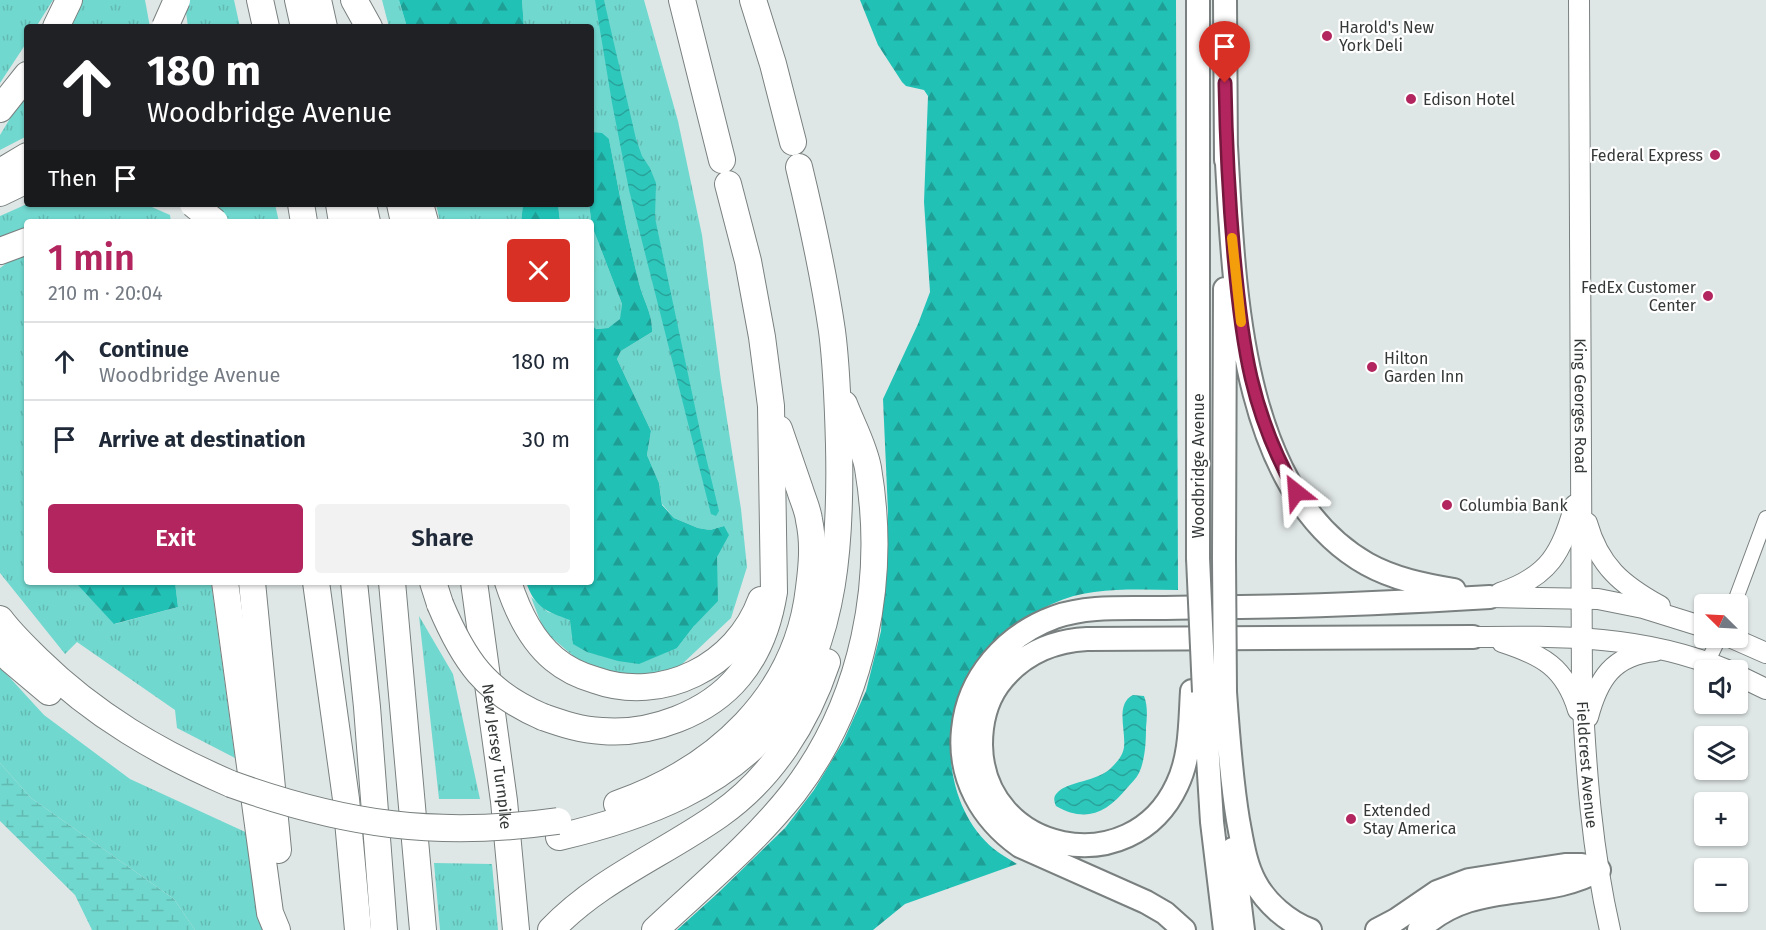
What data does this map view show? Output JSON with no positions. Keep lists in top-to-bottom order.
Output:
{
  "streets": {
    "highway": ["New Jersey Turnpike"],
    "main road": ["King Georges Road", "Woodbridge Avenue", "Fieldcrest Avenue"]
  },
  "crossings": [
    ["King Georges Road", "Fieldcrest Avenue"]
  ],
  "places": [
    "Harold's New York Deli",
    "Edison Hotel",
    "Federal Express",
    "FedEx Customer Center",
    "Hilton Garden Inn",
    "Columbia Bank",
    "Extended Stay America"
  ],
  "north": "top left",
  "page": {
    "turn": ["180 m", "Woodbridge Avenue"],
    "then": "Then",
    "heading": ["1 min", "210 m · 20:04"],
    "list": [
      {
        "name": "Continue",
        "note": "Woodbridge Avenue",
        "value": "180 m"
      },
      {
        "name": "Arrive at destination",
        "value": "30 m"
      }
    ],
    "buttons": ["Exit", "Share"],
    "map_buttons": ["+", "−"]
  }
}
